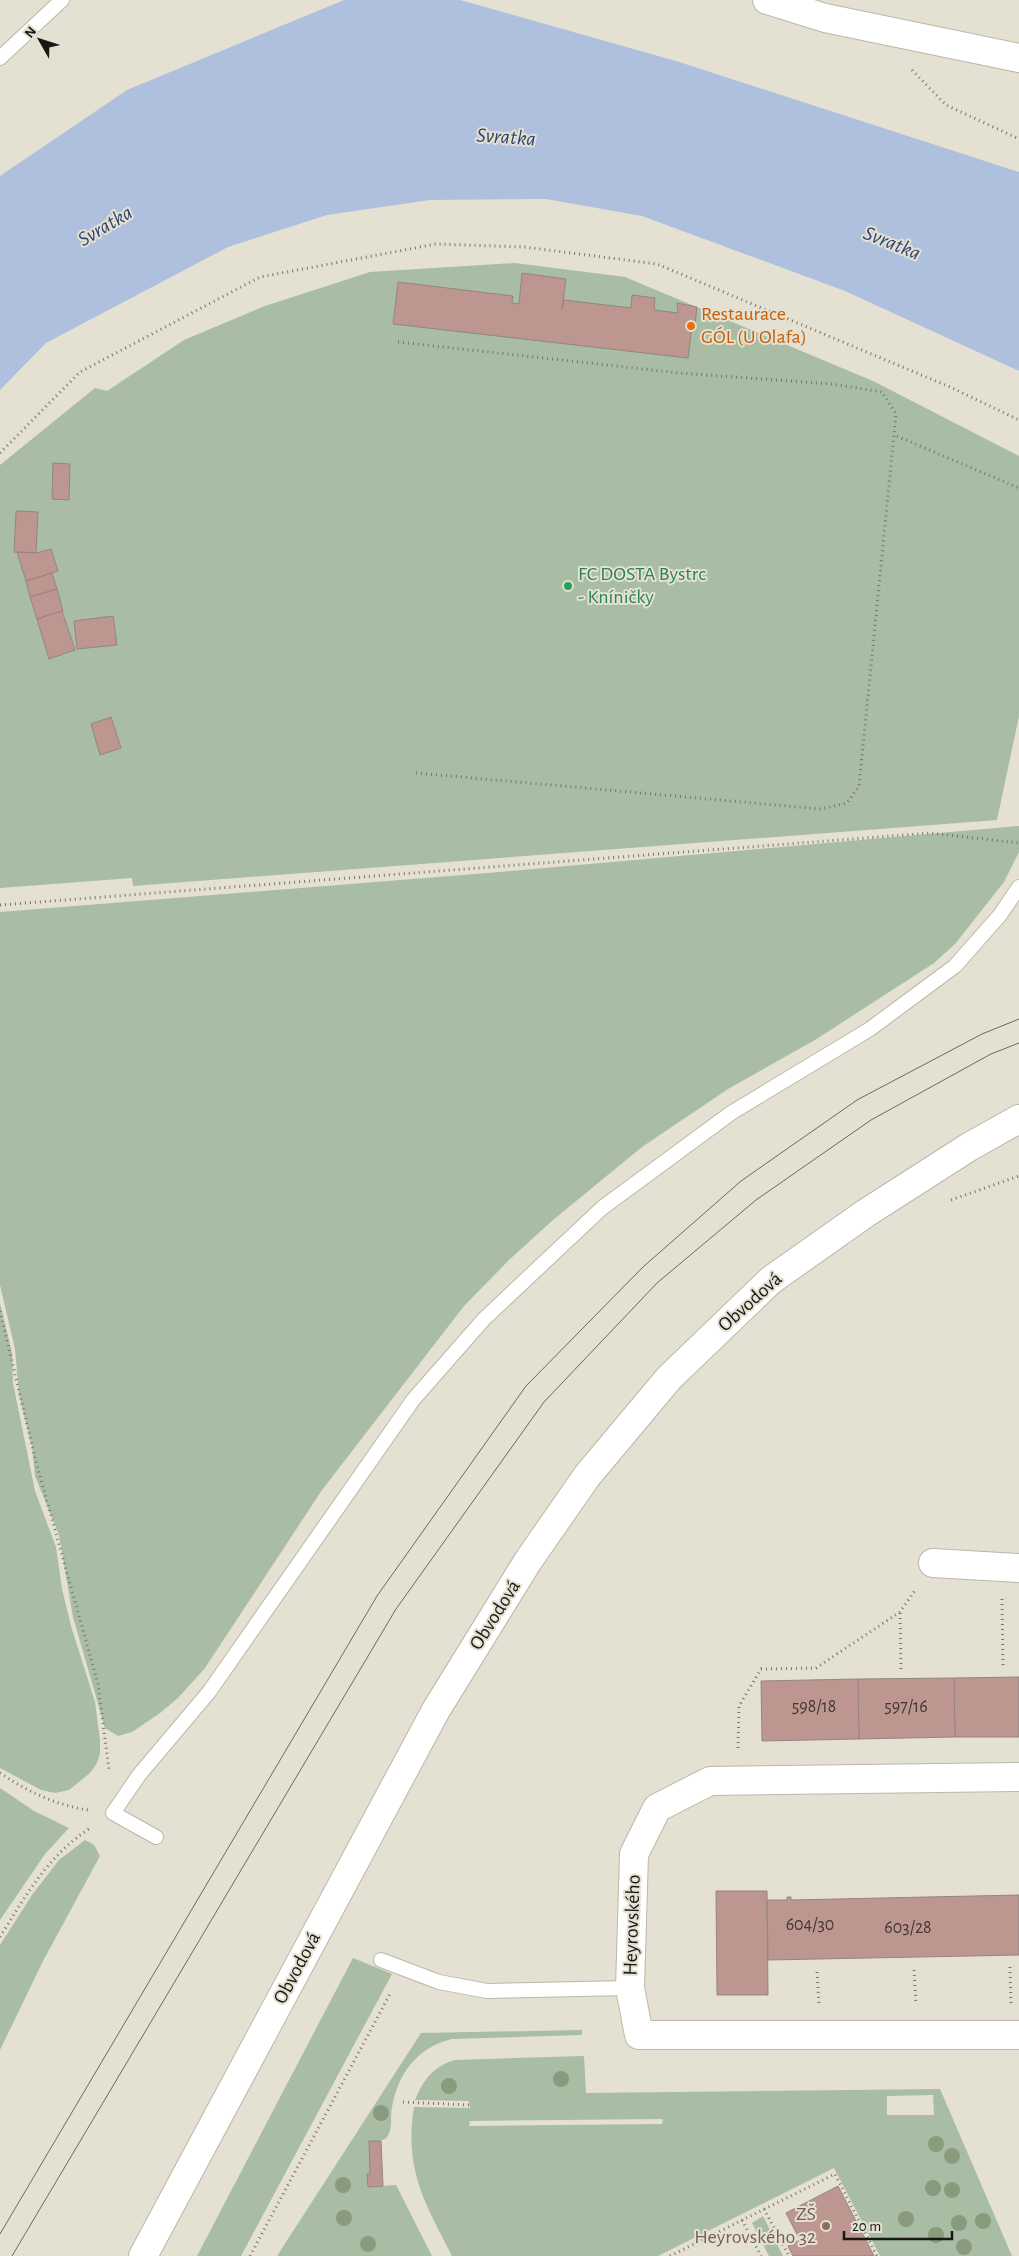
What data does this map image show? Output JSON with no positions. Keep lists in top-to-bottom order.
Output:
{
  "streets": {
    "main road": ["Obvodová", "Heyrovského"]
  },
  "water": ["Svratka"],
  "places": ["Restaurace GÓL (U Olafa)", "FC DOSTA Bystrc - Kníničky", "ZŠ Heyrovského 32"],
  "house_numbers": [
    "598/18",
    "597/16",
    "604/30",
    "603/28"
  ],
  "scale_bar": "20 m",
  "north": "top left"
}
